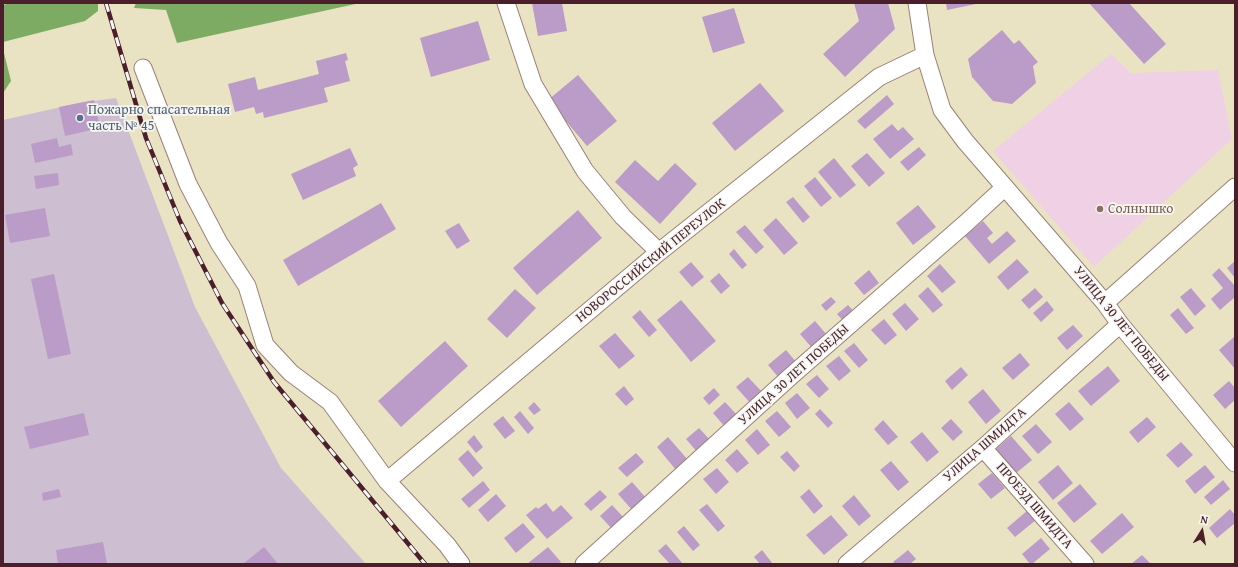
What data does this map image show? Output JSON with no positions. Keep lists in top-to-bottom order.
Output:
{
  "streets": {
    "street": [
      "НОВОРОССИЙСКИЙ ПЕРЕУЛОК",
      "УЛИЦА 30 ЛЕТ ПОБЕДЫ",
      "УЛИЦА ШМИДТА",
      "ПРОЕЗД ШМИДТА"
    ]
  },
  "crossings": [
    ["НОВОРОССИЙСКИЙ ПЕРЕУЛОК", "УЛИЦА 30 ЛЕТ ПОБЕДЫ"],
    ["УЛИЦА 30 ЛЕТ ПОБЕДЫ", "УЛИЦА ШМИДТА"],
    ["УЛИЦА ШМИДТА", "ПРОЕЗД ШМИДТА"]
  ],
  "places": ["Пожарно спасательная часть № 45", "Солнышко"],
  "north": "top"
}
